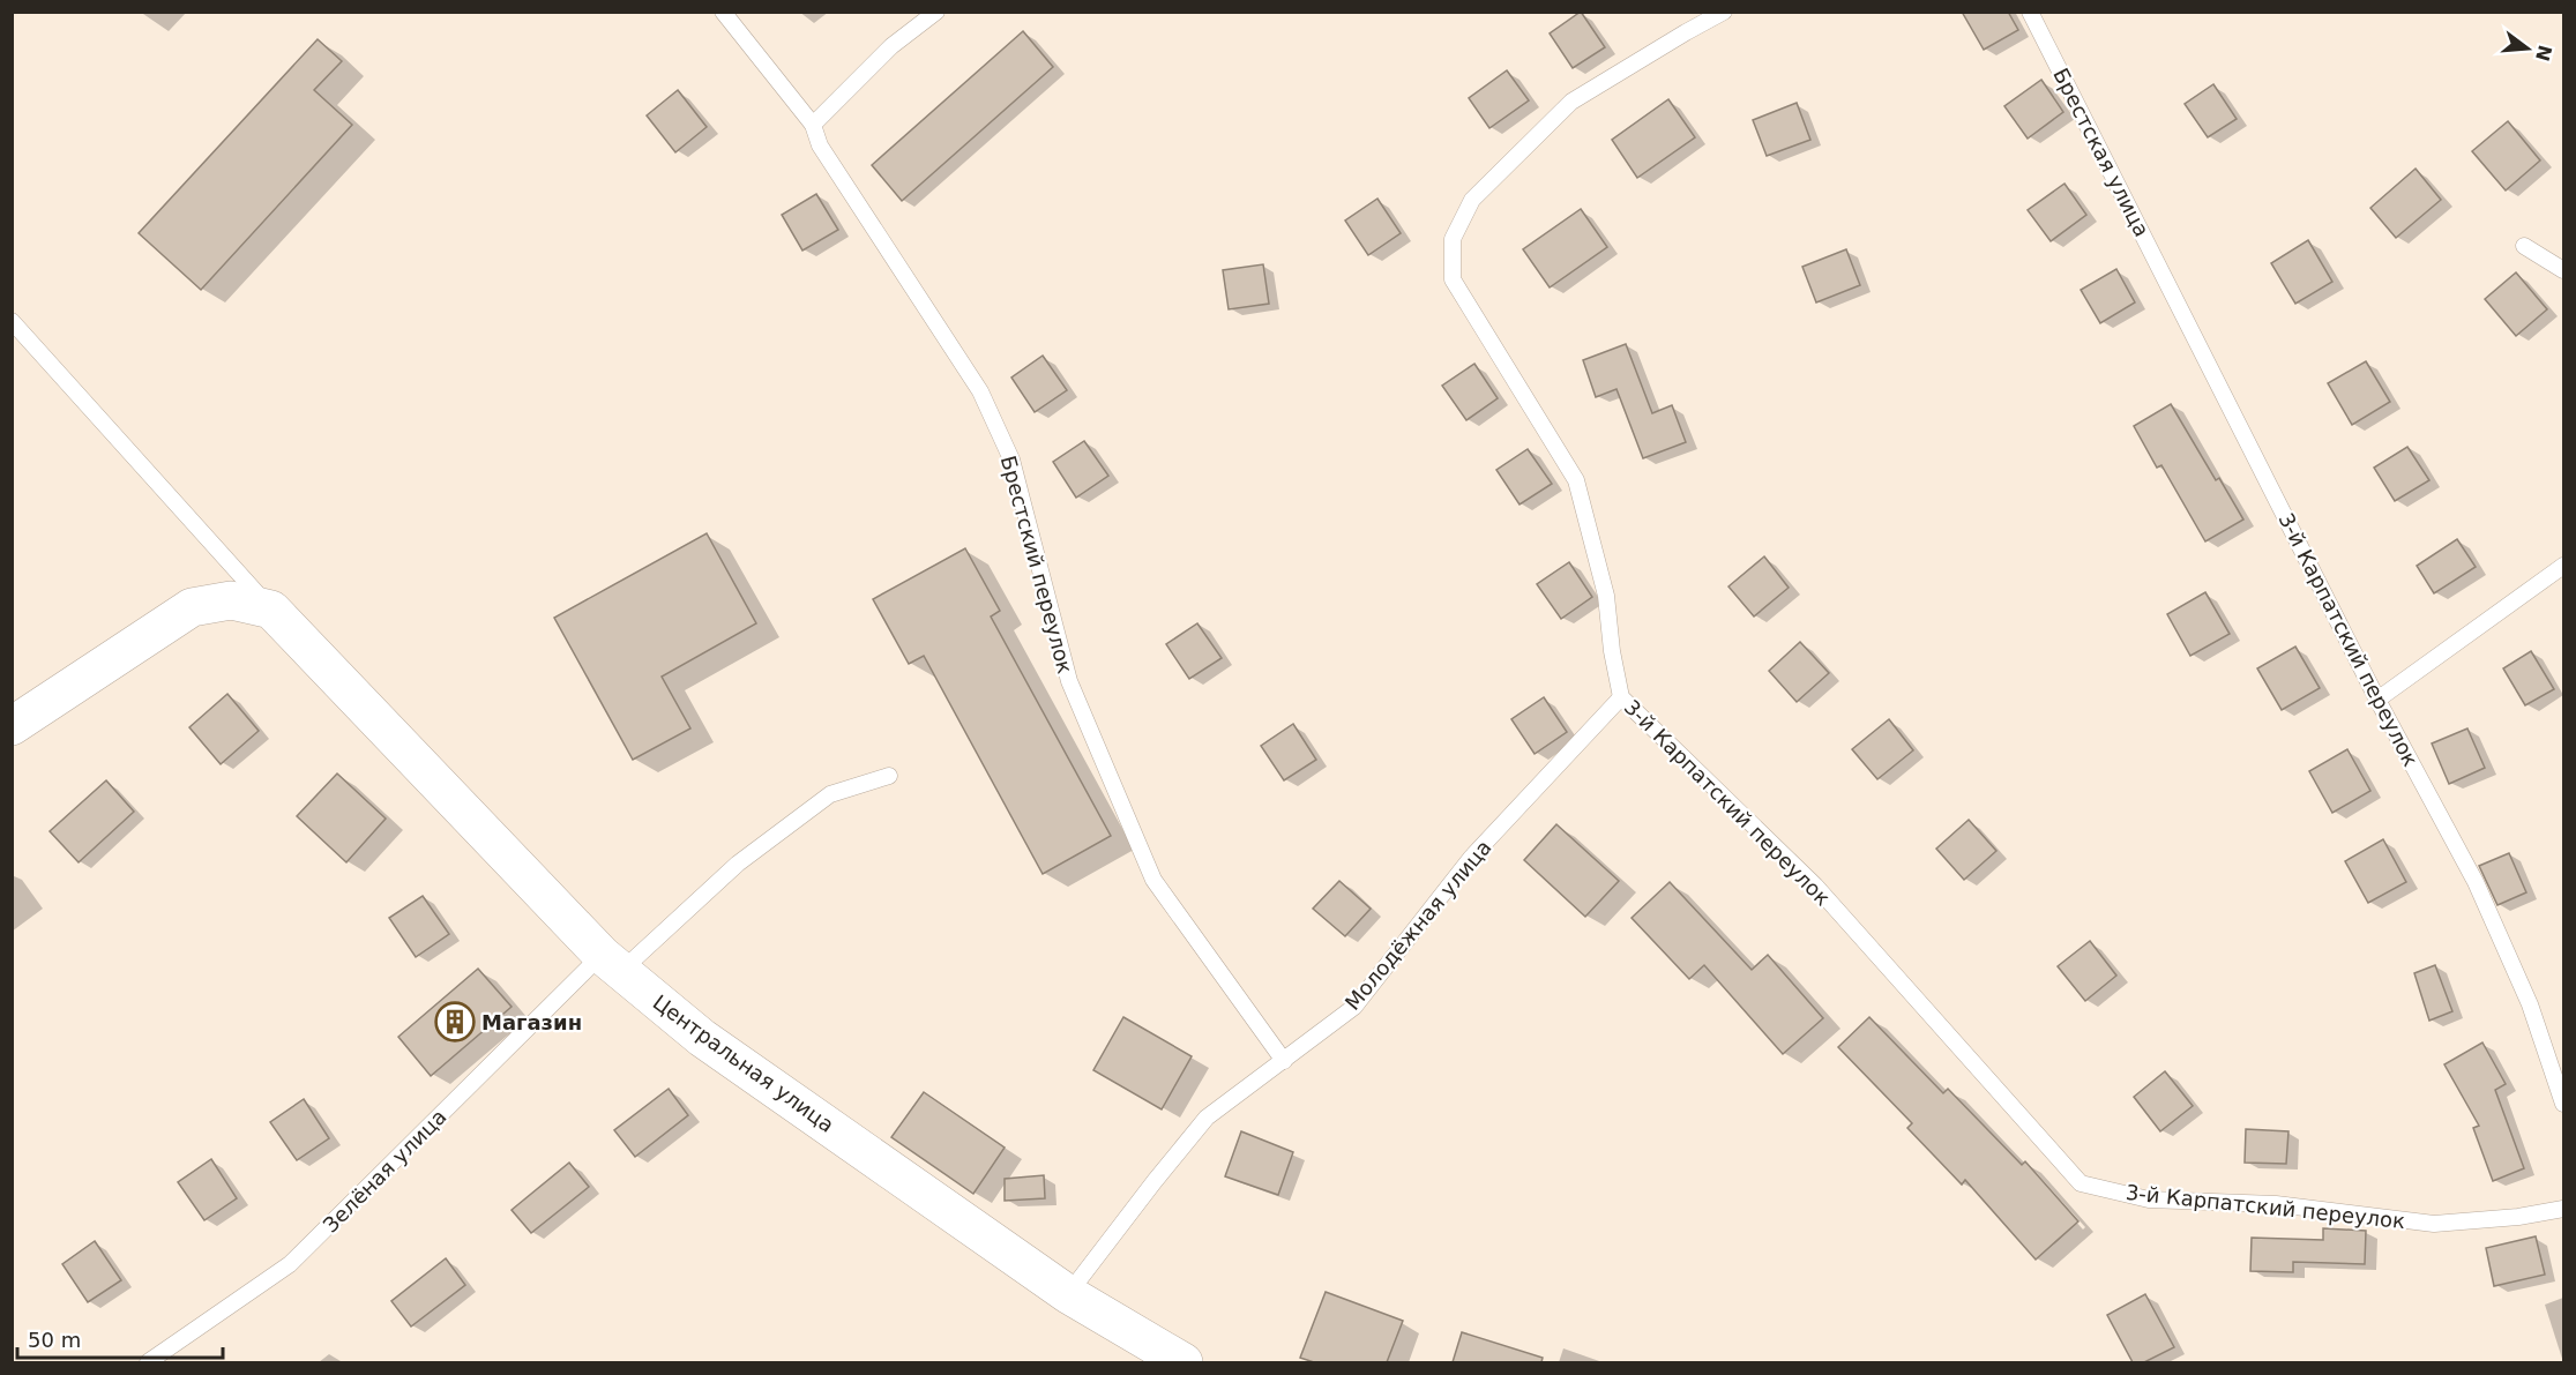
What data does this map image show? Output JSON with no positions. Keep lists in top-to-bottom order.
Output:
{
  "streets": {
    "street": ["Центральная улица"],
    "lane": [
      "Брестская улица",
      "Брестский переулок",
      "3-й Карпатский переулок",
      "Молодёжная улица",
      "Зелёная улица"
    ]
  },
  "crossings": [
    ["Брестская улица", "3-й Карпатский переулок"],
    ["Брестский переулок", "Молодёжная улица"],
    ["3-й Карпатский переулок", "Молодёжная улица"],
    ["Молодёжная улица", "Центральная улица"],
    ["Центральная улица", "Зелёная улица"]
  ],
  "places": {
    "building": ["Магазин"]
  },
  "scale_bar": "50 m",
  "north": "right"
}
